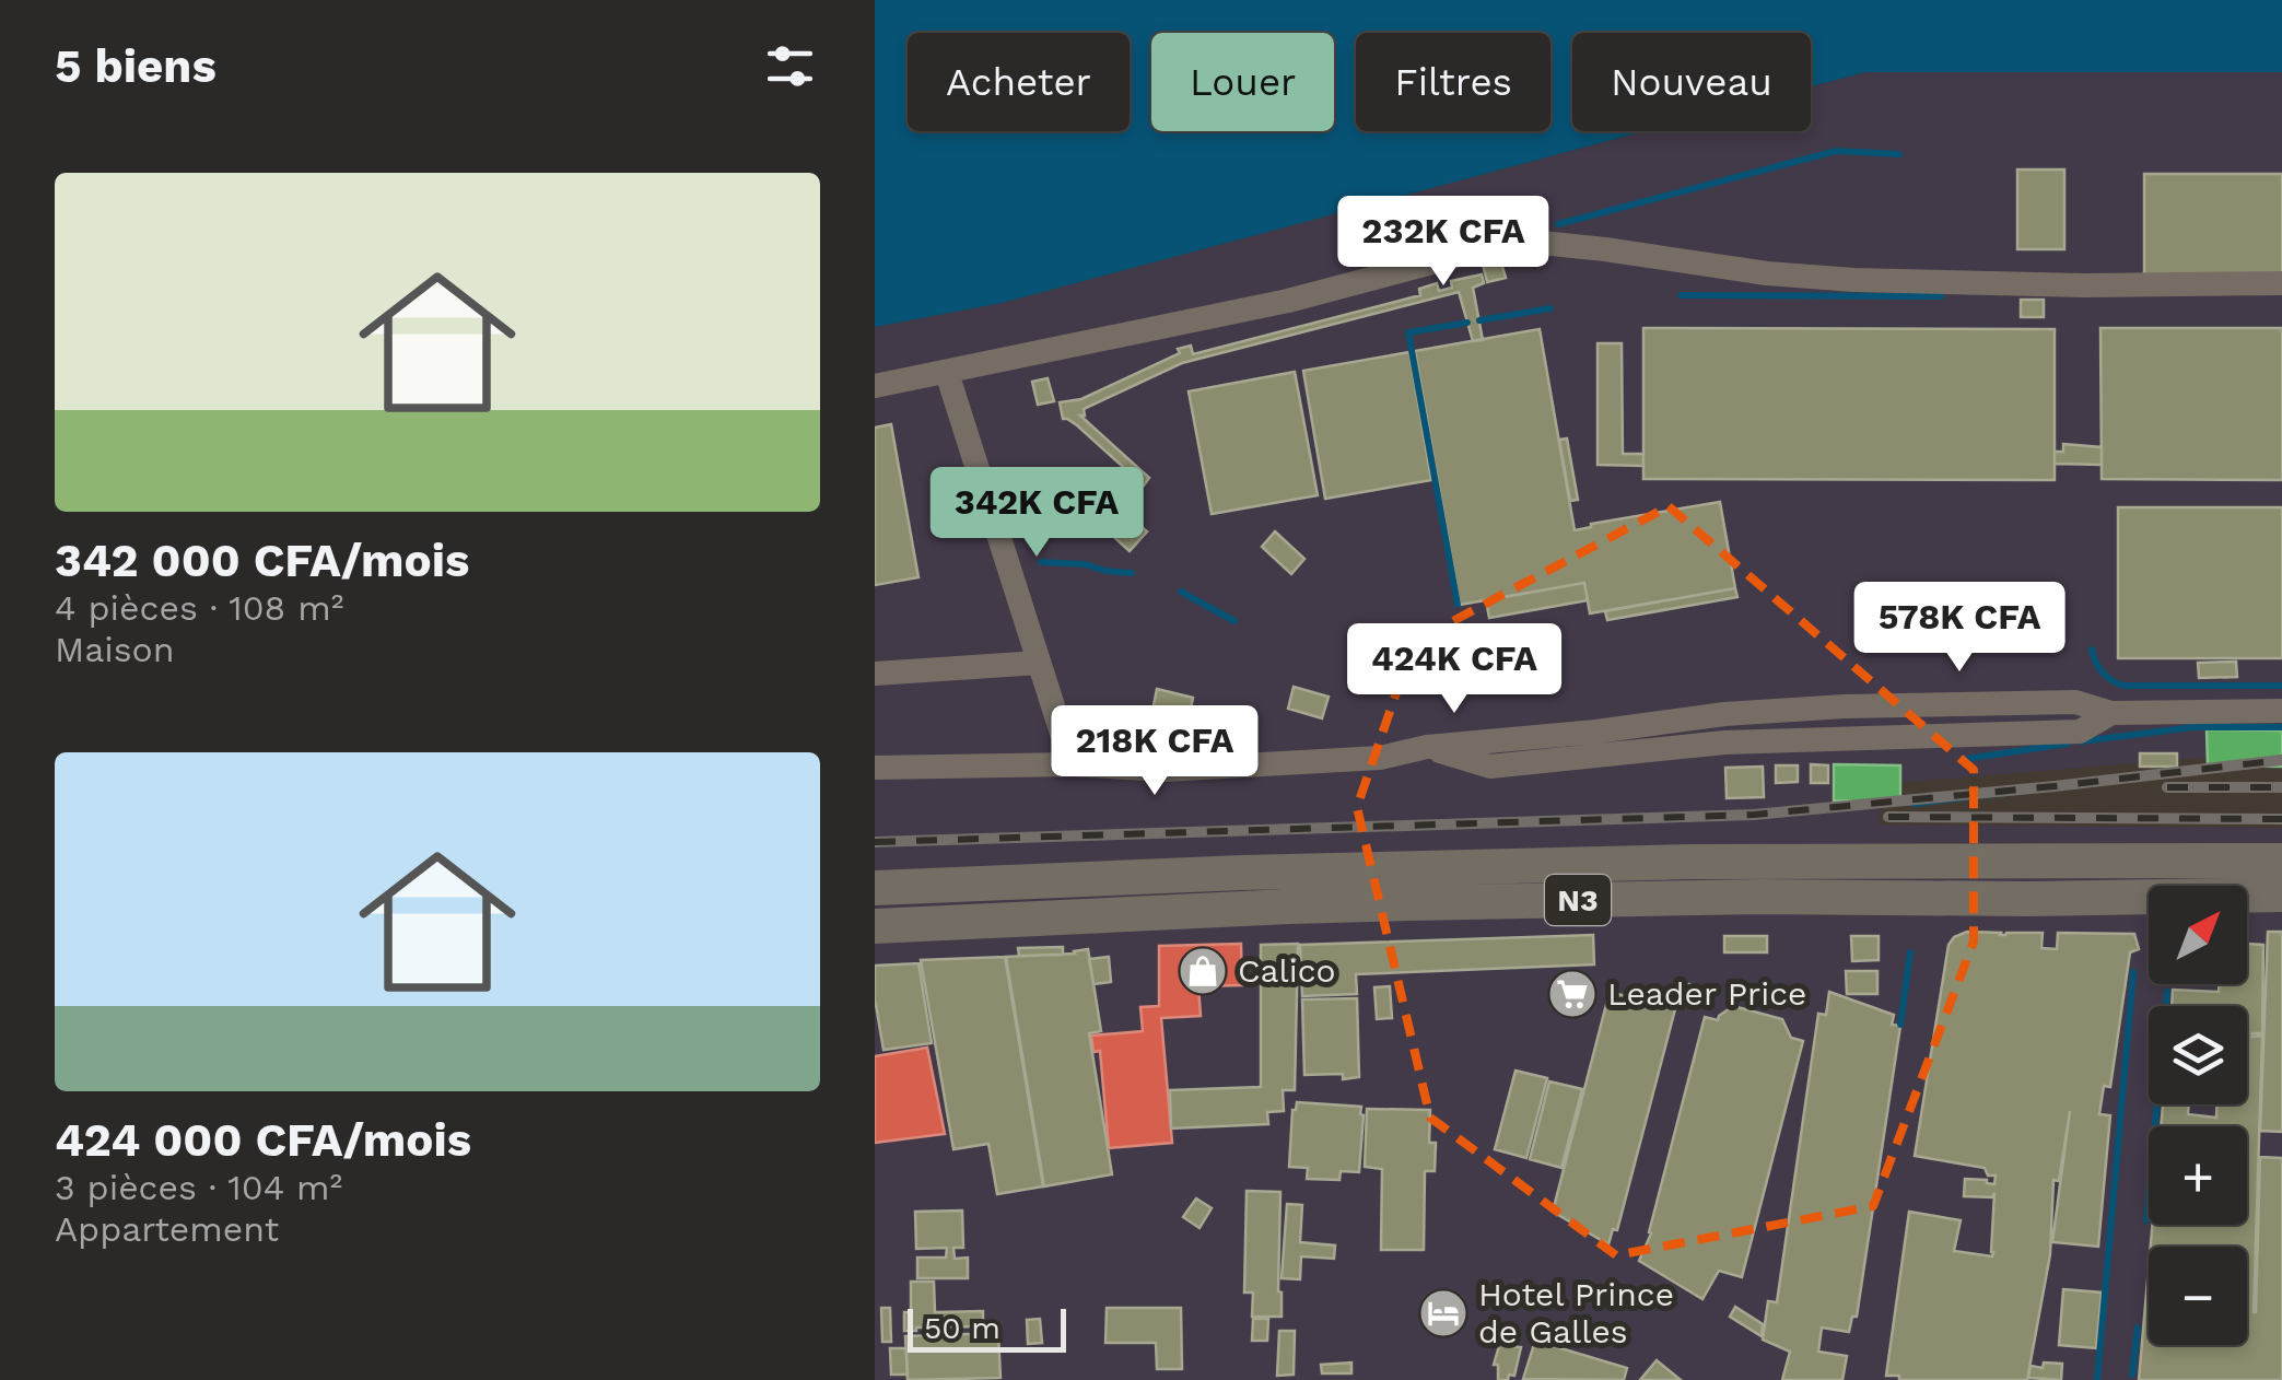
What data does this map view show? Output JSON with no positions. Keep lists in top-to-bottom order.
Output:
{
  "streets": {
    "highway": ["N3"]
  },
  "places": {
    "shop": ["Calico"],
    "supermarket": ["Leader Price"],
    "hotel": ["Hotel Prince de Galles"]
  },
  "scale_bar": "50 m",
  "north": "top right",
  "page": {
    "heading": "5 biens",
    "chip": [
      "Acheter",
      "Louer",
      "Filtres",
      "Nouveau"
    ],
    "list": [
      {
        "name": "342 000 CFA/mois",
        "note": "4 pièces · 108 m² · Maison"
      },
      {
        "name": "424 000 CFA/mois",
        "note": "3 pièces · 104 m² · Appartement"
      }
    ],
    "price": [
      "232K CFA",
      "342K CFA",
      "578K CFA",
      "424K CFA",
      "218K CFA"
    ],
    "map_buttons": ["+", "−"],
    "scale": "50 m"
  }
}
